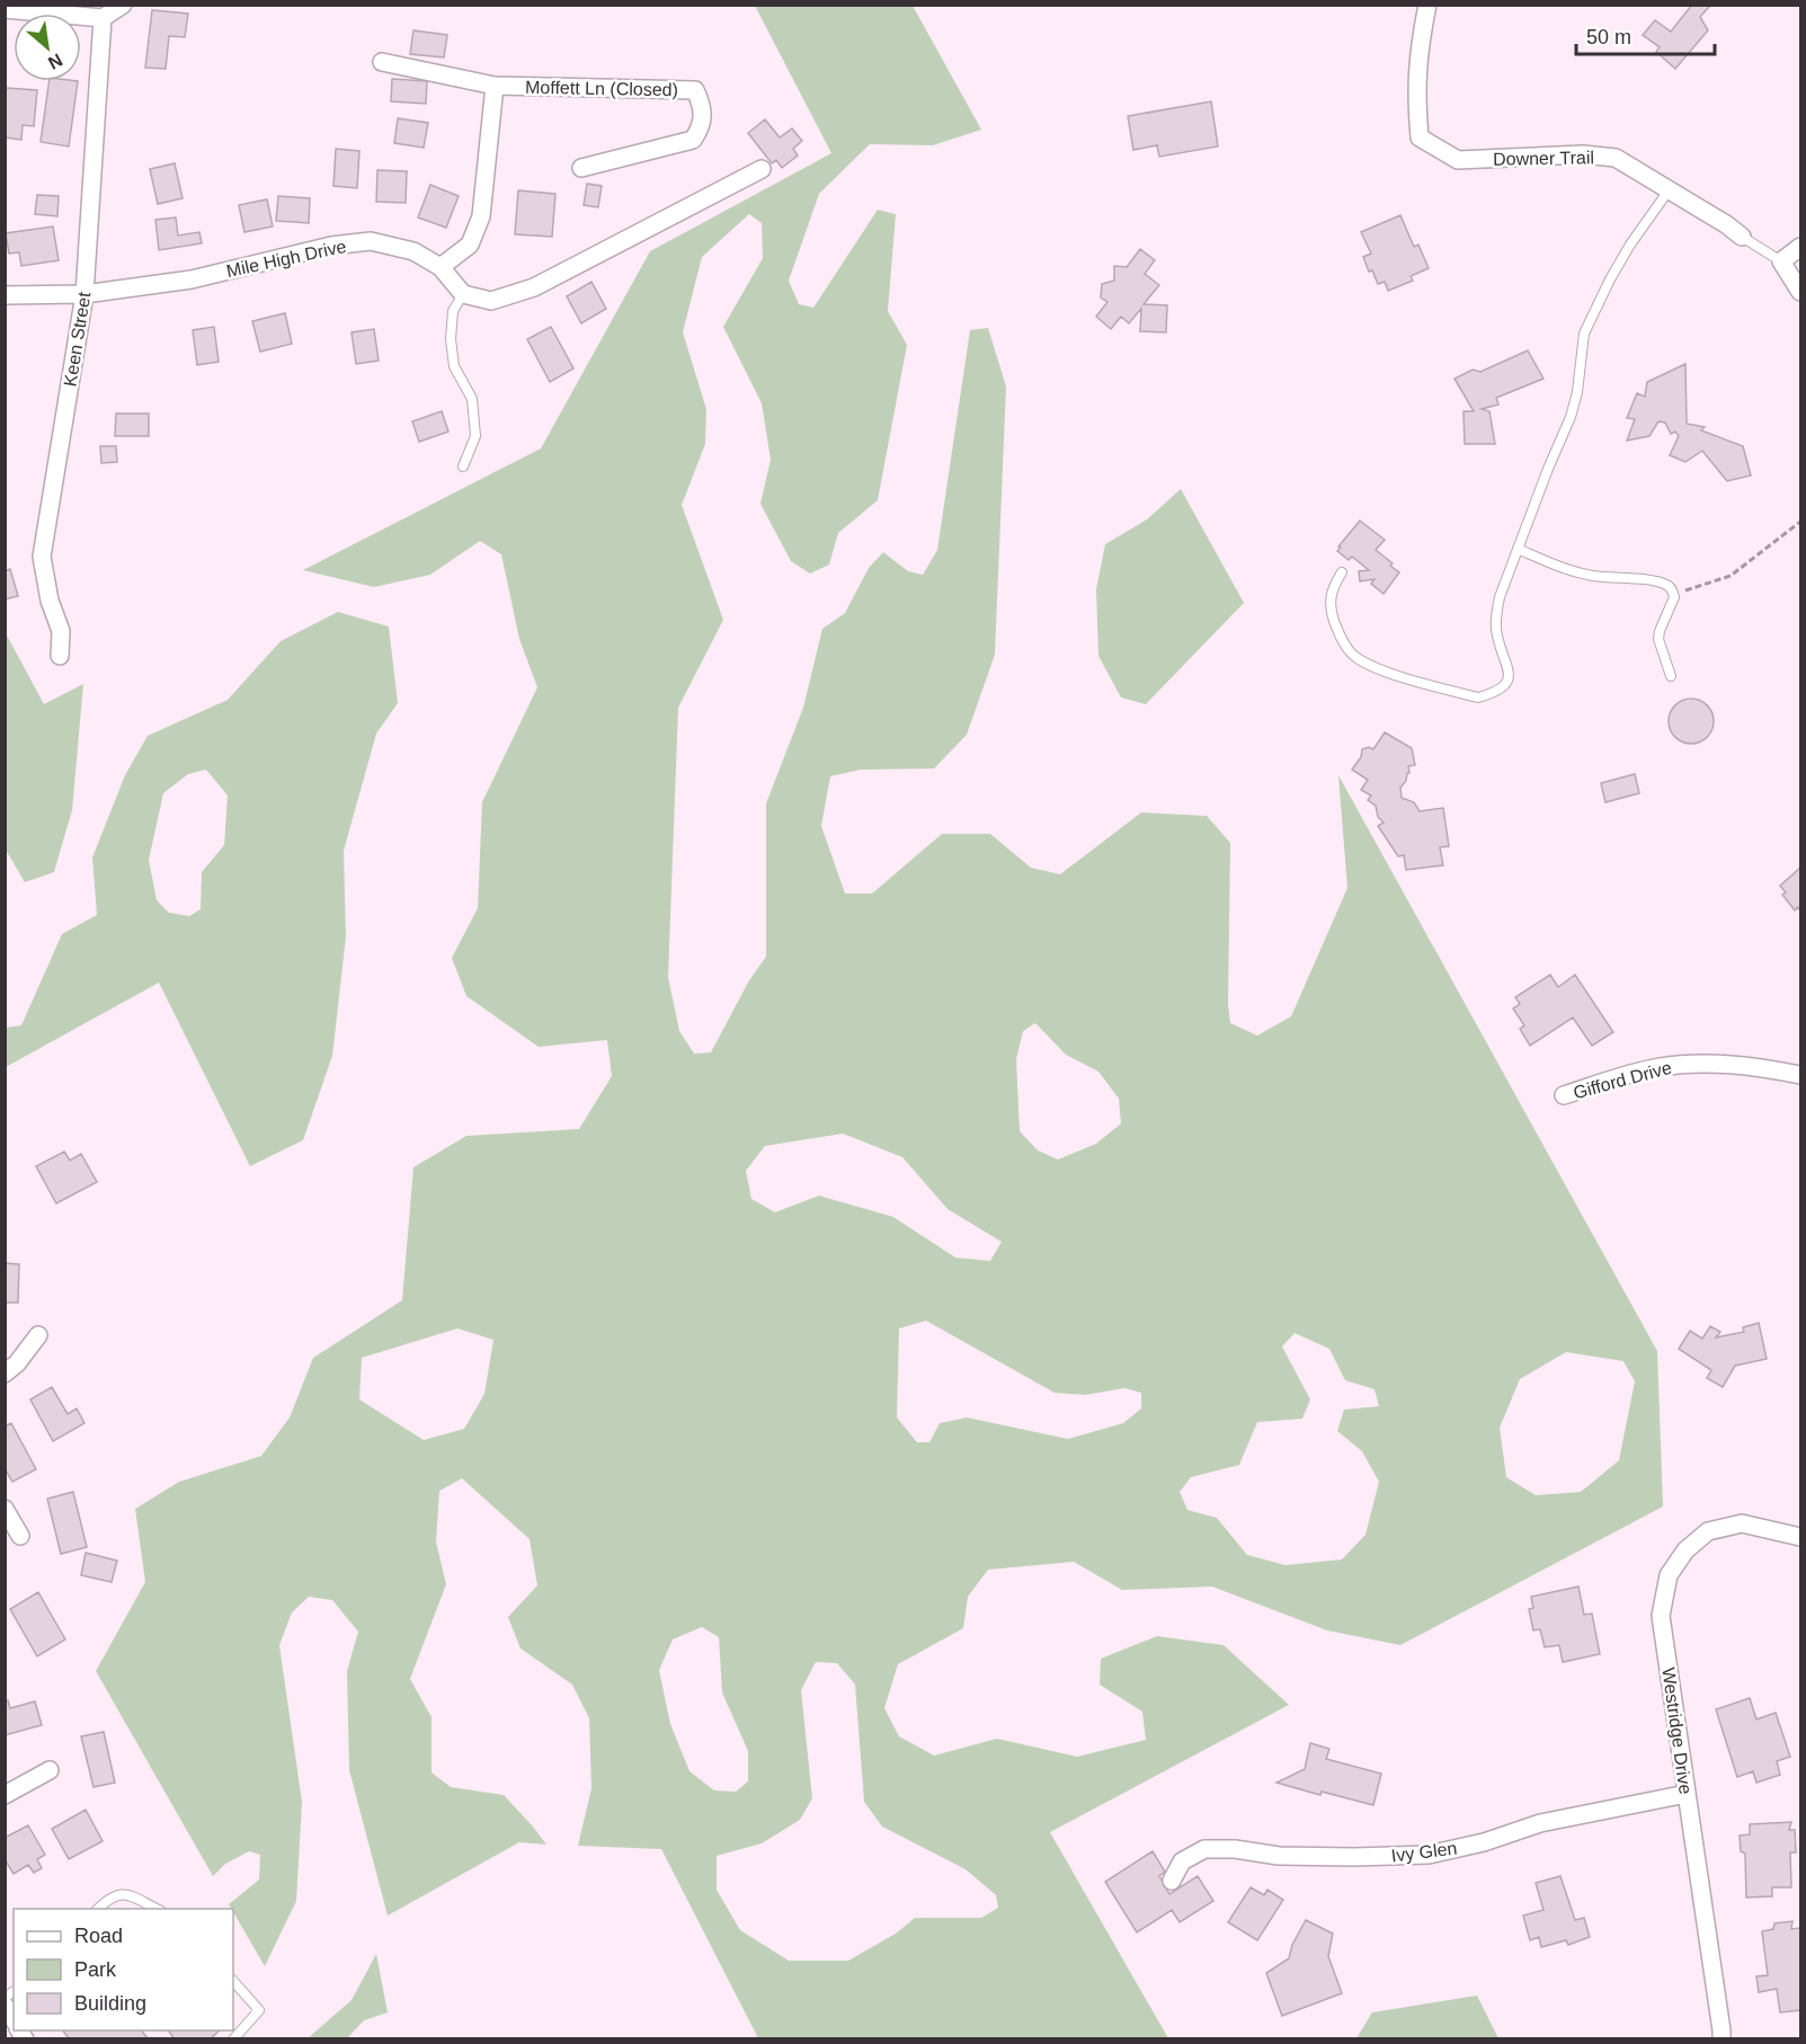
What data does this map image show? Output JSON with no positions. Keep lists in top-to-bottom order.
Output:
{
  "streets": {
    "street": [
      "Moffett Ln (Closed)",
      "Downer Trail",
      "Mile High Drive",
      "Keen Street",
      "Gifford Drive",
      "Westridge Drive",
      "Ivy Glen"
    ]
  },
  "crossings": [
    ["Mile High Drive", "Keen Street"],
    ["Westridge Drive", "Ivy Glen"]
  ],
  "legend": ["Road", "Park", "Building"],
  "scale_bar": "50 m",
  "north": "bottom right"
}
